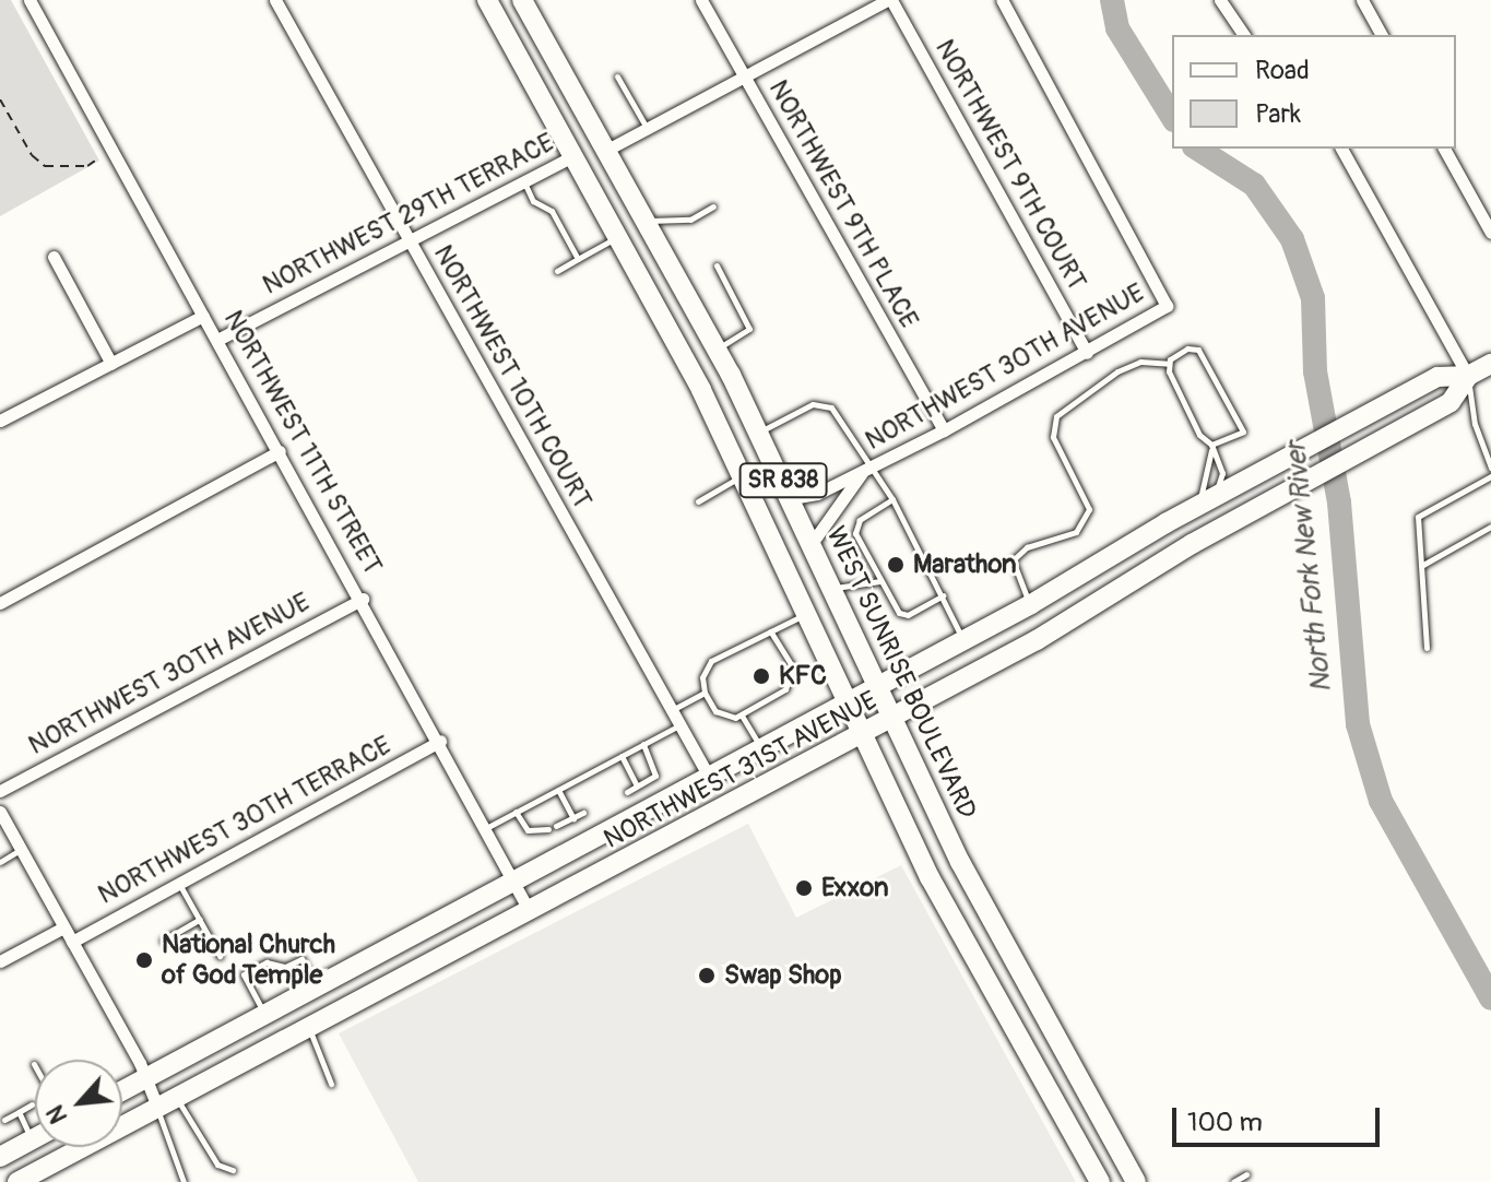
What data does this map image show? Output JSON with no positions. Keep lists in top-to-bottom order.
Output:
{
  "streets": {
    "main road": ["SR 838", "WEST SUNRISE BOULEVARD", "NORTHWEST 31ST AVENUE"],
    "street": [
      "NORTHWEST 9TH COURT",
      "NORTHWEST 9TH PLACE",
      "NORTHWEST 29TH TERRACE",
      "NORTHWEST 30TH AVENUE",
      "NORTHWEST 10TH COURT",
      "NORTHWEST 11TH STREET",
      "NORTHWEST 30TH TERRACE"
    ]
  },
  "crossings": [
    ["NORTHWEST 9TH COURT", "NORTHWEST 30TH AVENUE"],
    ["NORTHWEST 9TH PLACE", "NORTHWEST 30TH AVENUE"],
    ["NORTHWEST 29TH TERRACE", "NORTHWEST 10TH COURT"],
    ["NORTHWEST 29TH TERRACE", "NORTHWEST 11TH STREET"],
    ["NORTHWEST 29TH TERRACE", "SR 838"],
    ["NORTHWEST 30TH AVENUE", "NORTHWEST 11TH STREET"],
    ["NORTHWEST 30TH AVENUE", "WEST SUNRISE BOULEVARD"],
    ["NORTHWEST 10TH COURT", "NORTHWEST 31ST AVENUE"],
    ["NORTHWEST 11TH STREET", "NORTHWEST 31ST AVENUE"],
    ["NORTHWEST 11TH STREET", "NORTHWEST 30TH TERRACE"],
    ["SR 838", "NORTHWEST 31ST AVENUE"],
    ["WEST SUNRISE BOULEVARD", "NORTHWEST 31ST AVENUE"]
  ],
  "water": ["North Fork New River"],
  "places": [
    "Marathon",
    "KFC",
    "Exxon",
    "National Church of God Temple",
    "Swap Shop"
  ],
  "legend": ["Road", "Park"],
  "scale_bar": "100 m",
  "north": "bottom left"
}
